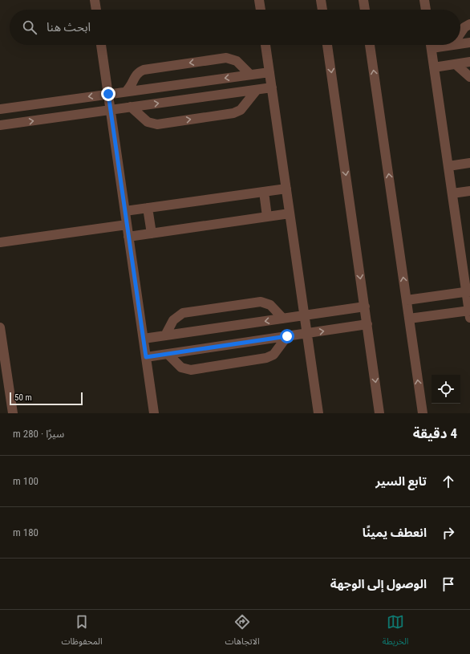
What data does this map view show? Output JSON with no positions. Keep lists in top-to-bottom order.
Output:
{
  "scale_bar": "50 m",
  "page": {
    "search": "ابحث هنا",
    "scale": "50 m",
    "heading": ["4 دقيقة", "سيرًا · 280 m"],
    "list": [
      ["تابع السير", "100 m"],
      ["انعطف يمينًا", "180 m"],
      "الوصول إلى الوجهة"
    ],
    "nav": ["الخريطة", "الاتجاهات", "المحفوظات"]
  }
}
